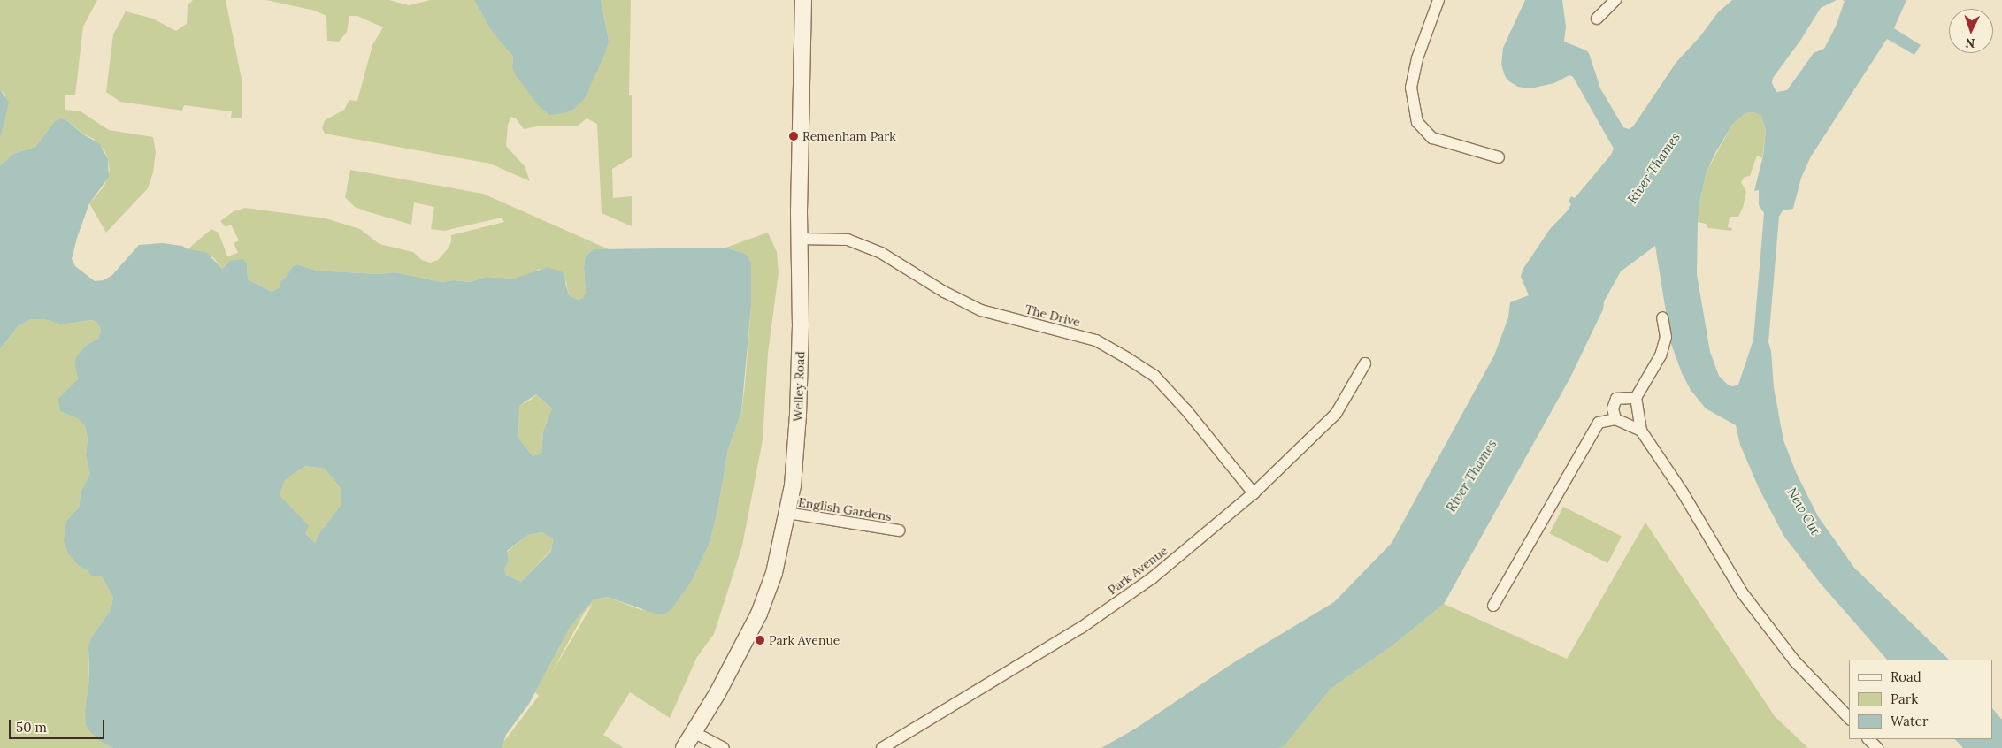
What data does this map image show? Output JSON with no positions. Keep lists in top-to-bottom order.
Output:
{
  "streets": {
    "main road": ["Welley Road"],
    "street": ["The Drive", "English Gardens", "Park Avenue"]
  },
  "crossings": [
    ["The Drive", "Welley Road"],
    ["The Drive", "Park Avenue"],
    ["Welley Road", "English Gardens"]
  ],
  "water": ["River Thames", "New Cut"],
  "places": ["Remenham Park", "Park Avenue"],
  "legend": ["Road", "Park", "Water"],
  "scale_bar": "50 m",
  "north": "bottom"
}
